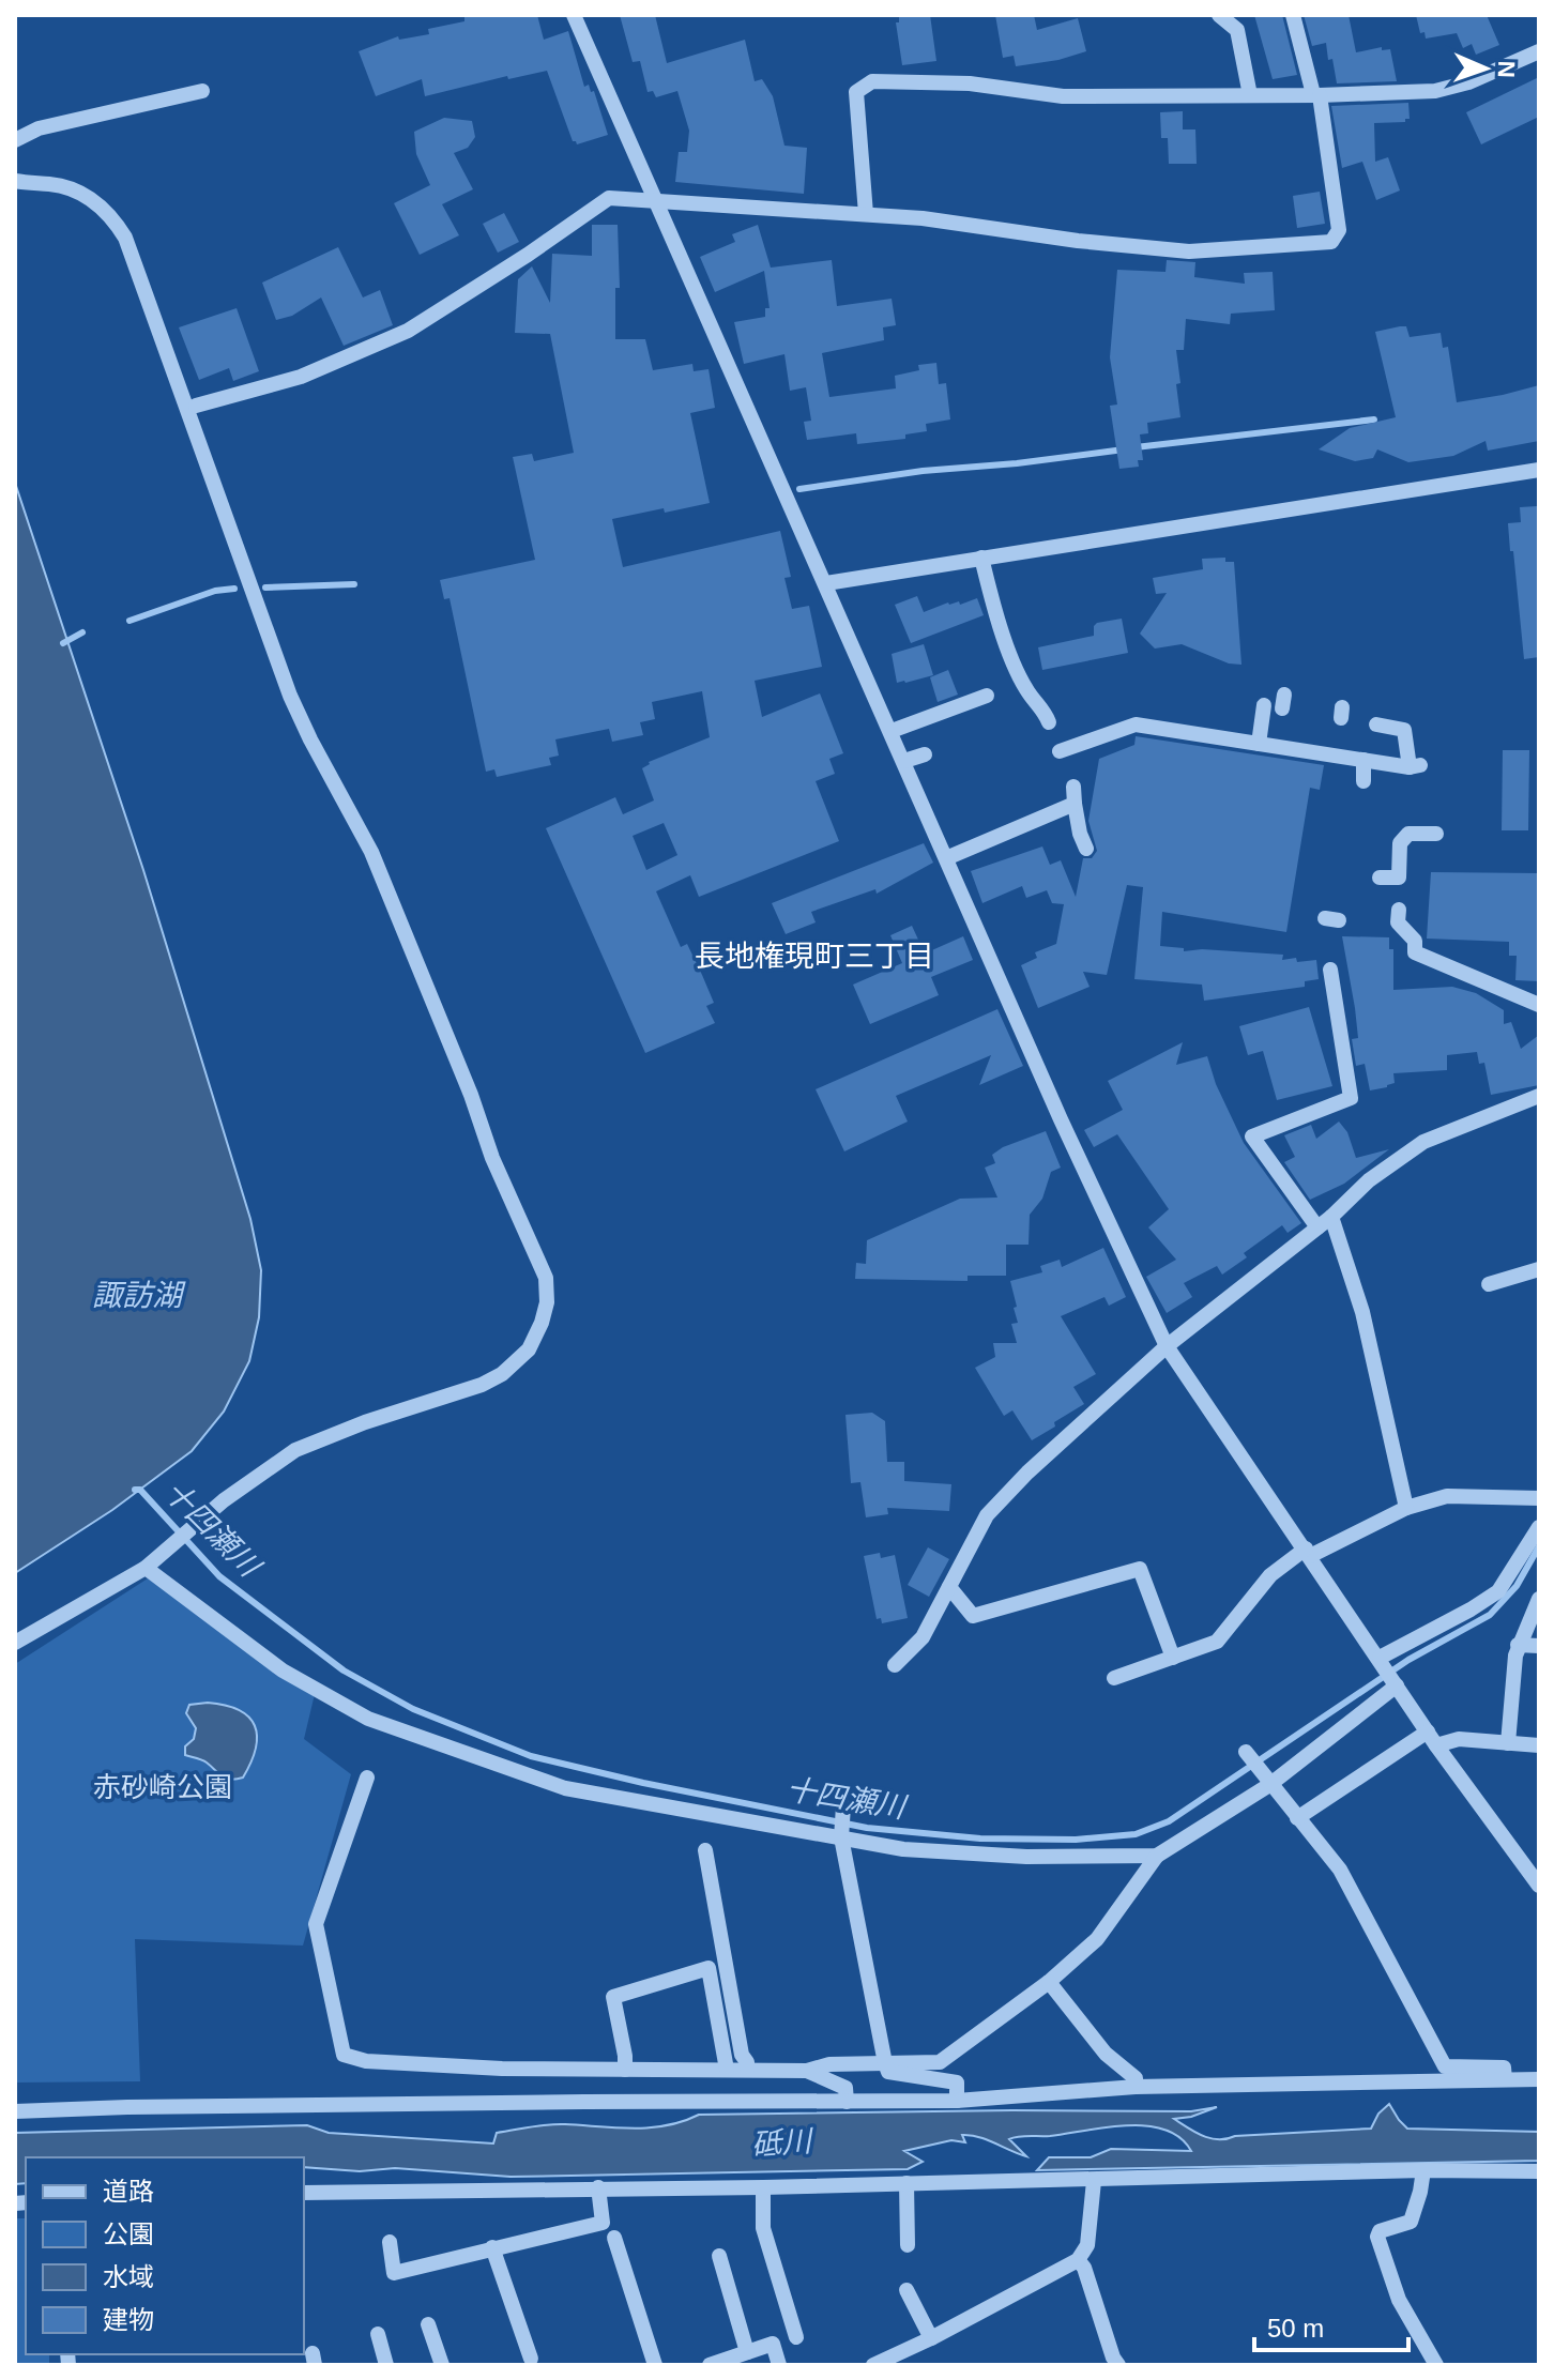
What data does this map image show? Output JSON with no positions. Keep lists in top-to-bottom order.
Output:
{
  "districts": ["長地権現町三丁目"],
  "water": ["諏訪湖", "十四瀬川", "砥川"],
  "parks": ["赤砂崎公園"],
  "legend": [
    "道路",
    "公園",
    "水域",
    "建物"
  ],
  "scale_bar": "50 m",
  "north": "right"
}
